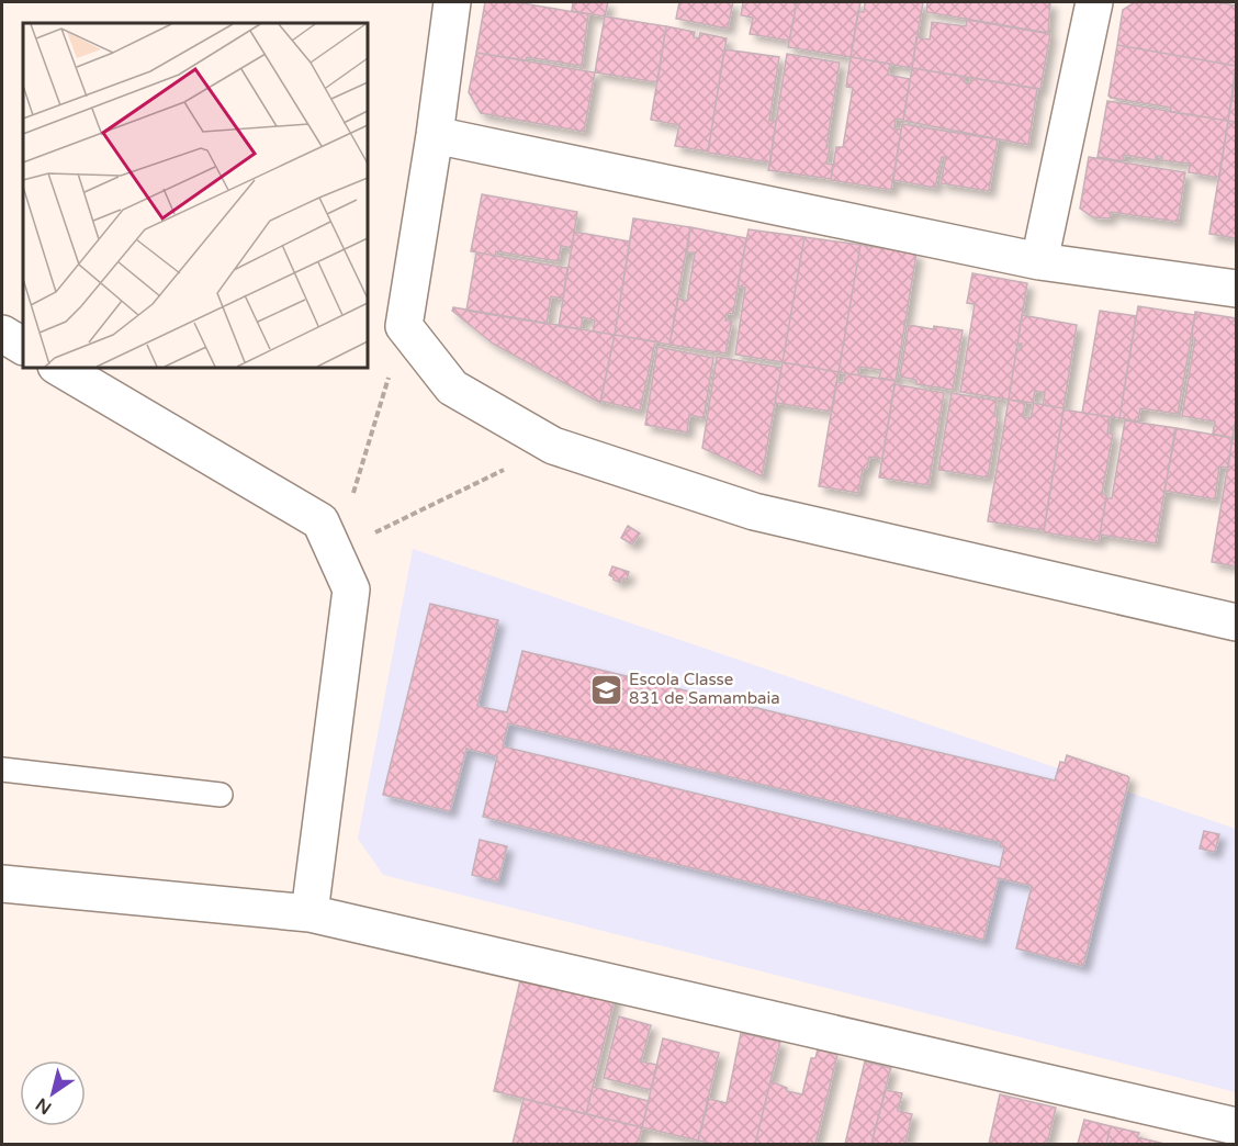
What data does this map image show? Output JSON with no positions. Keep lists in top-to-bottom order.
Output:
{
  "places": {
    "school or university": ["Escola Classe 831 de Samambaia"]
  },
  "north": "bottom left"
}
